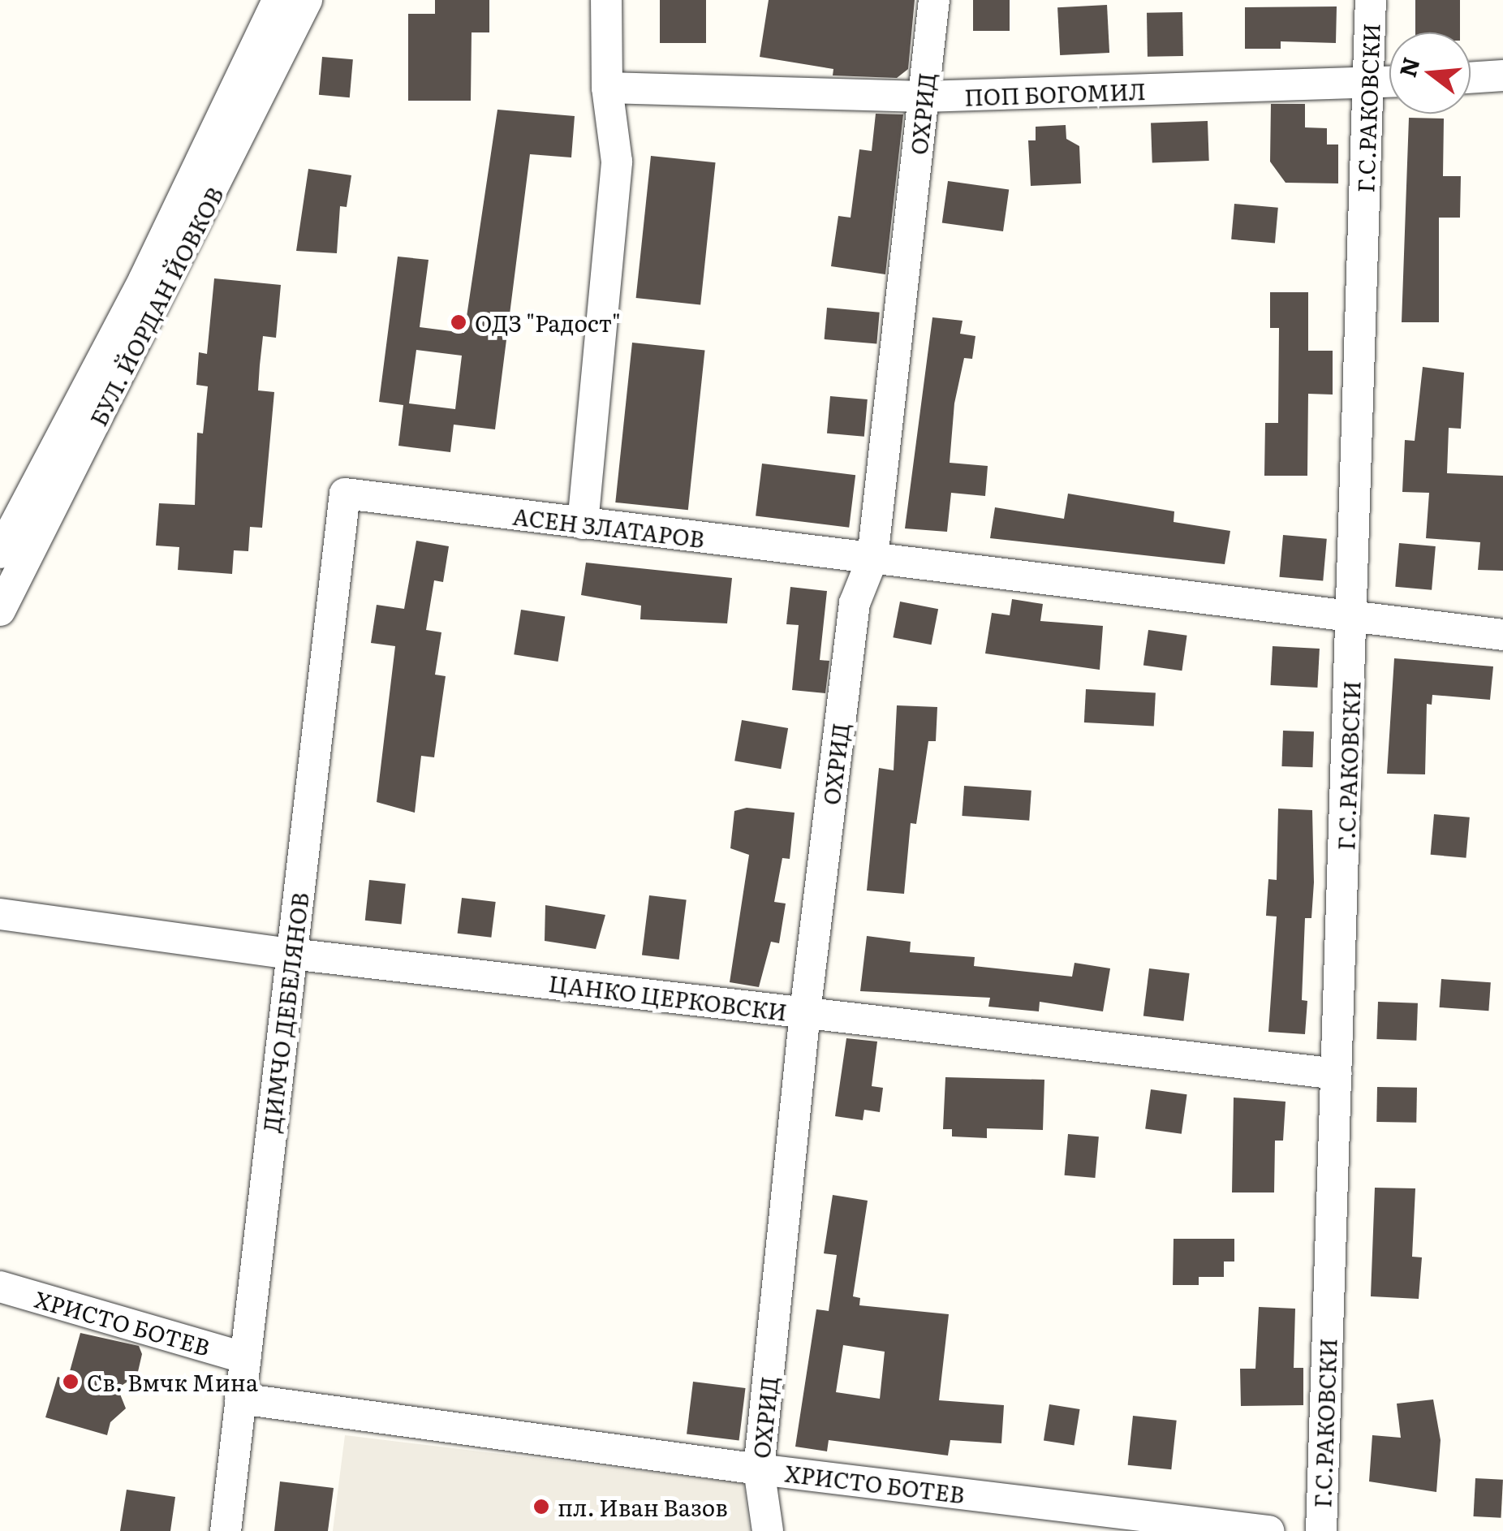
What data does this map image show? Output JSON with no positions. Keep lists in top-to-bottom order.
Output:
{
  "streets": {
    "street": [
      "ПОП БОГОМИЛ",
      "Г.С.РАКОВСКИ",
      "ОХРИД",
      "БУЛ. ЙОРДАН ЙОВКОВ",
      "АСЕН ЗЛАТАРОВ",
      "ЦАНКО ЦЕРКОВСКИ",
      "ДИМЧО ДЕБЕЛЯНОВ",
      "ХРИСТО БОТЕВ"
    ]
  },
  "crossings": [
    ["ПОП БОГОМИЛ", "Г.С.РАКОВСКИ"],
    ["ПОП БОГОМИЛ", "ОХРИД"],
    ["Г.С.РАКОВСКИ", "АСЕН ЗЛАТАРОВ"],
    ["Г.С.РАКОВСКИ", "ЦАНКО ЦЕРКОВСКИ"],
    ["ОХРИД", "АСЕН ЗЛАТАРОВ"],
    ["ОХРИД", "ЦАНКО ЦЕРКОВСКИ"],
    ["ОХРИД", "ХРИСТО БОТЕВ"],
    ["АСЕН ЗЛАТАРОВ", "ДИМЧО ДЕБЕЛЯНОВ"],
    ["ЦАНКО ЦЕРКОВСКИ", "ДИМЧО ДЕБЕЛЯНОВ"],
    ["ДИМЧО ДЕБЕЛЯНОВ", "ХРИСТО БОТЕВ"]
  ],
  "places": ["ОДЗ \"Радост\"", "Св. Вмчк Мина", "пл. Иван Вазов"],
  "north": "left"
}
